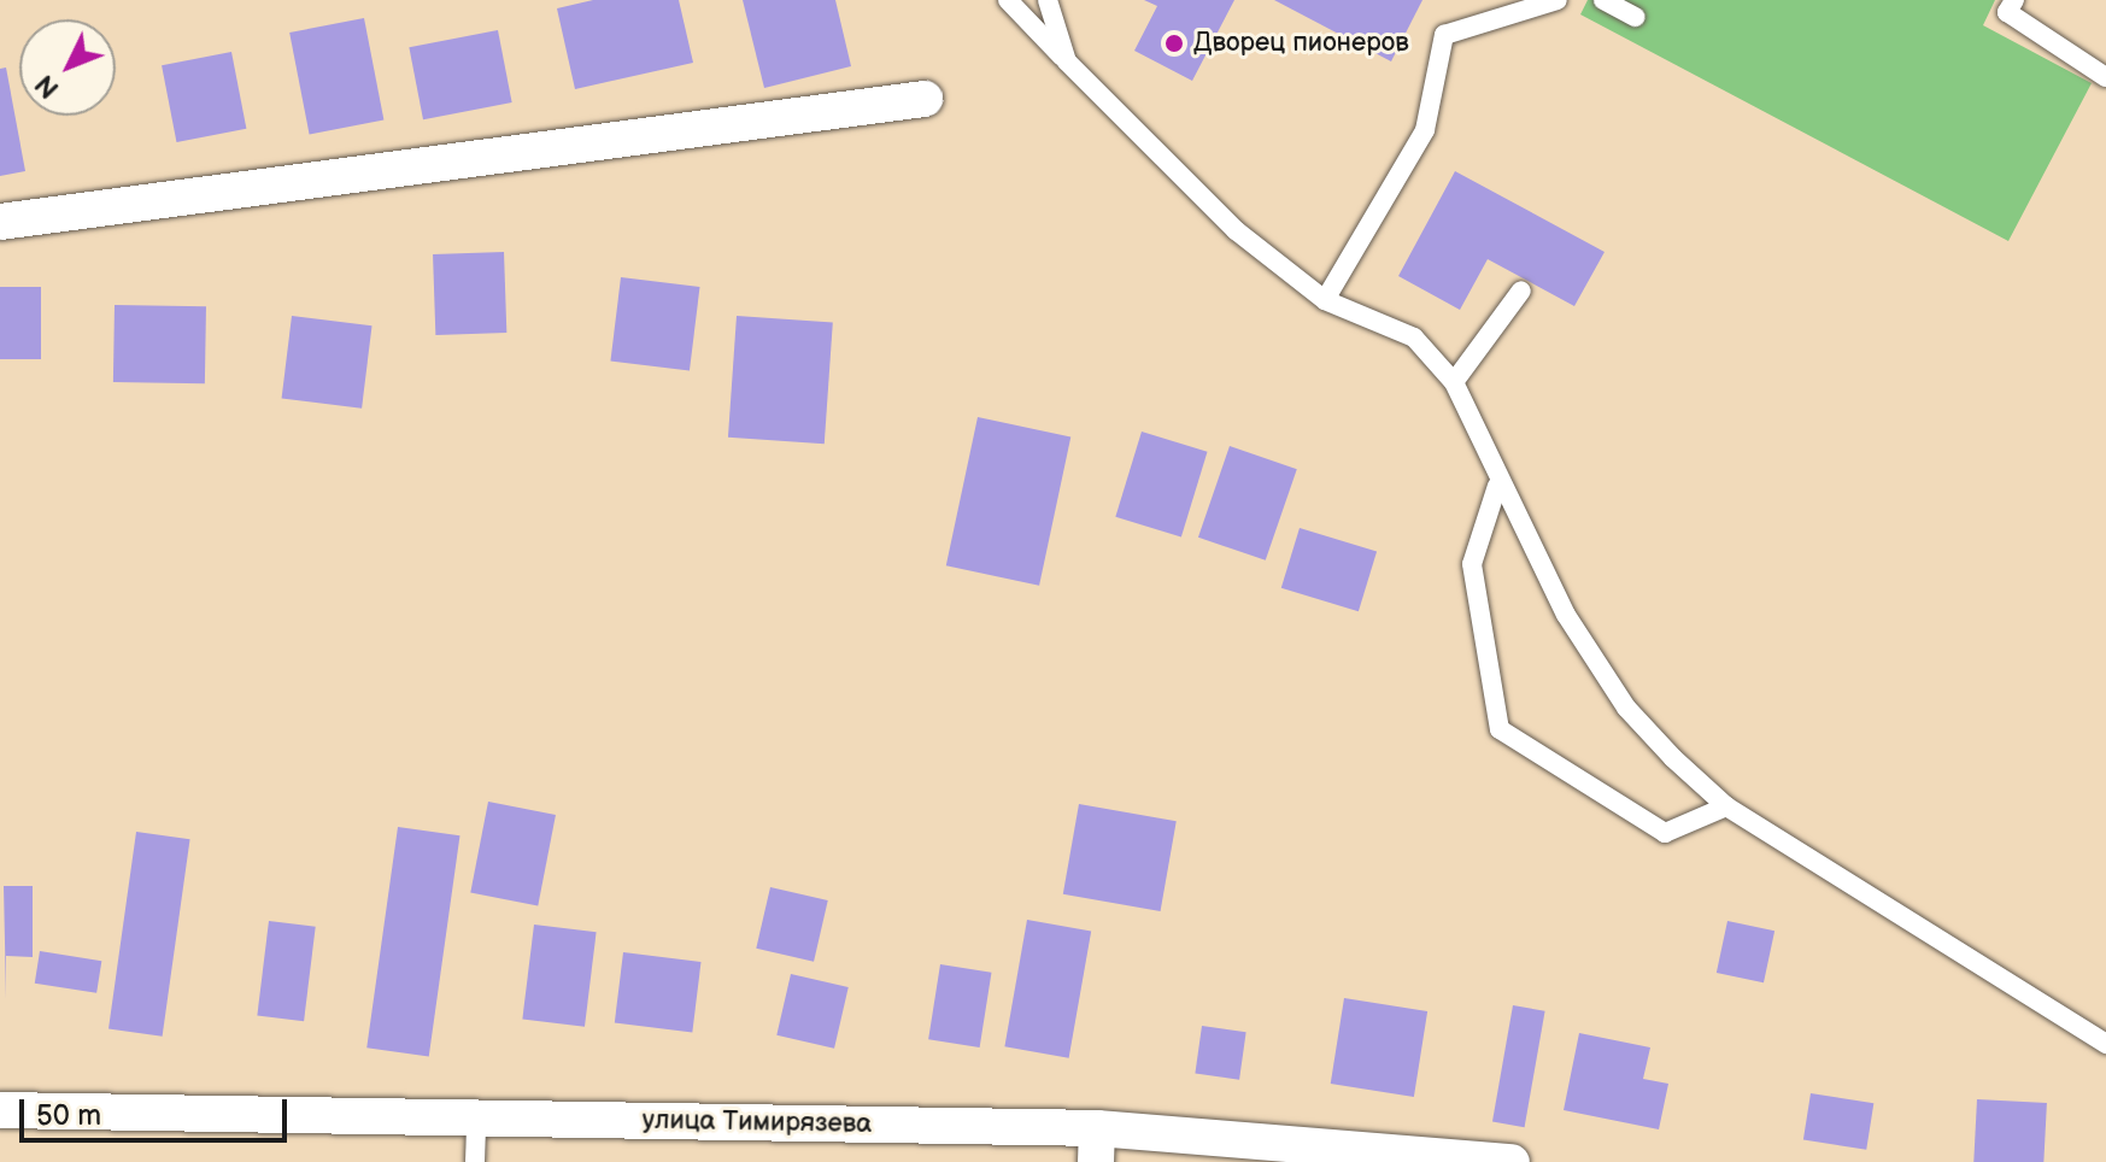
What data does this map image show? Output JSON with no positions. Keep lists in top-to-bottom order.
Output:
{
  "streets": {
    "street": ["улица Тимирязева"]
  },
  "places": ["Дворец пионеров"],
  "scale_bar": "50 m",
  "north": "bottom left"
}
